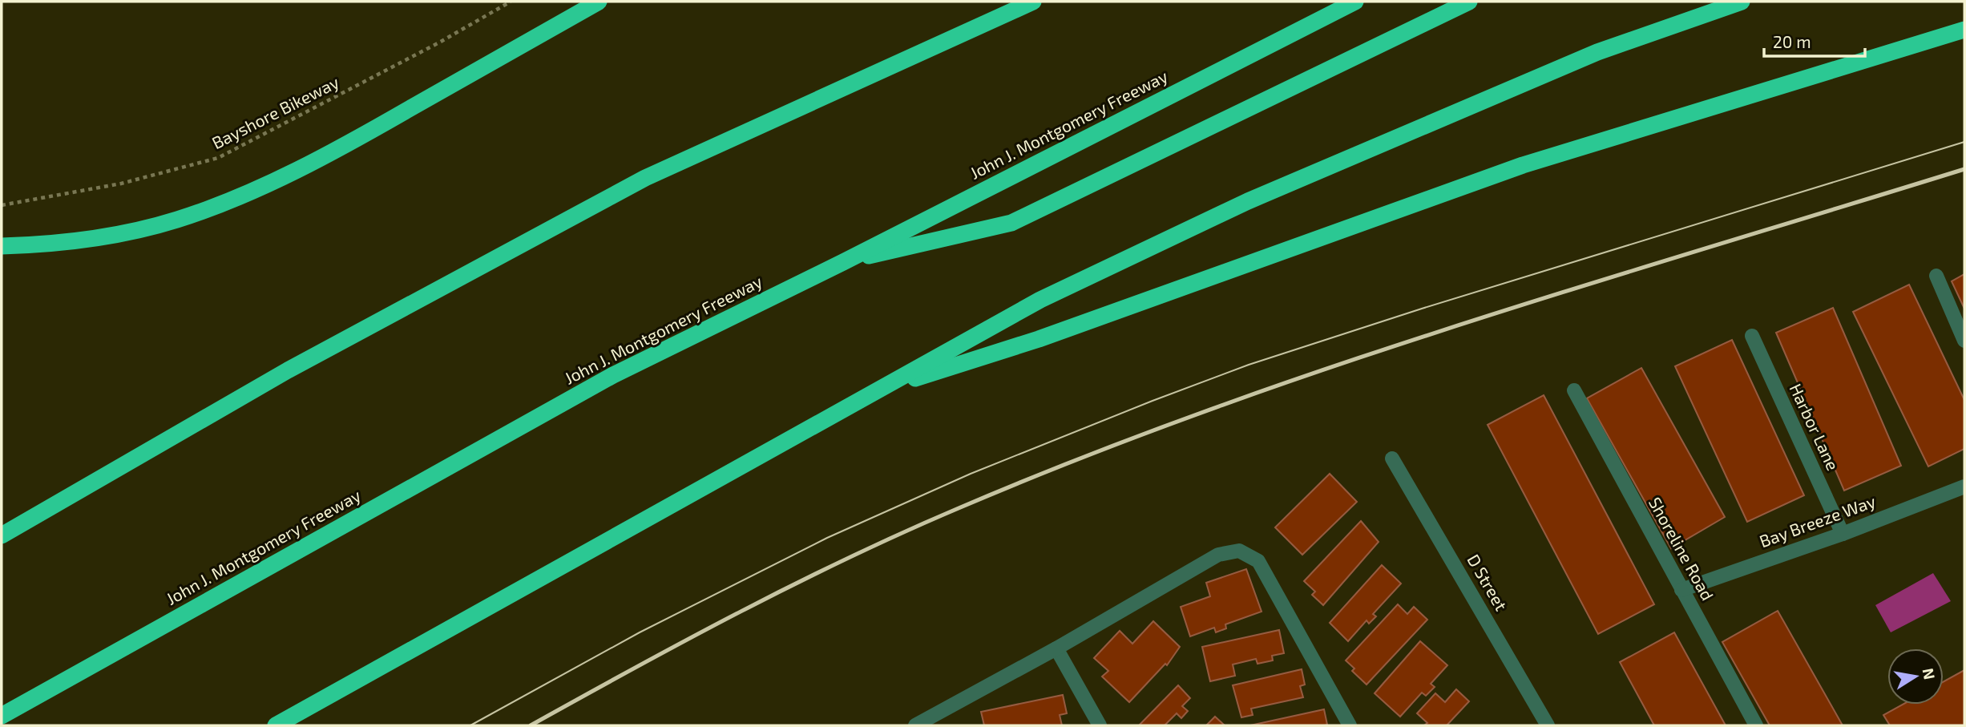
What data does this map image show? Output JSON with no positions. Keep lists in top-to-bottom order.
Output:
{
  "streets": {
    "highway": ["John J. Montgomery Freeway"],
    "street": [
      "Harbor Lane",
      "Bay Breeze Way",
      "Shoreline Road",
      "D Street"
    ],
    "path": ["Bayshore Bikeway"]
  },
  "crossings": [
    ["Harbor Lane", "Bay Breeze Way"],
    ["Bay Breeze Way", "Shoreline Road"]
  ],
  "scale_bar": "20 m",
  "north": "right"
}
